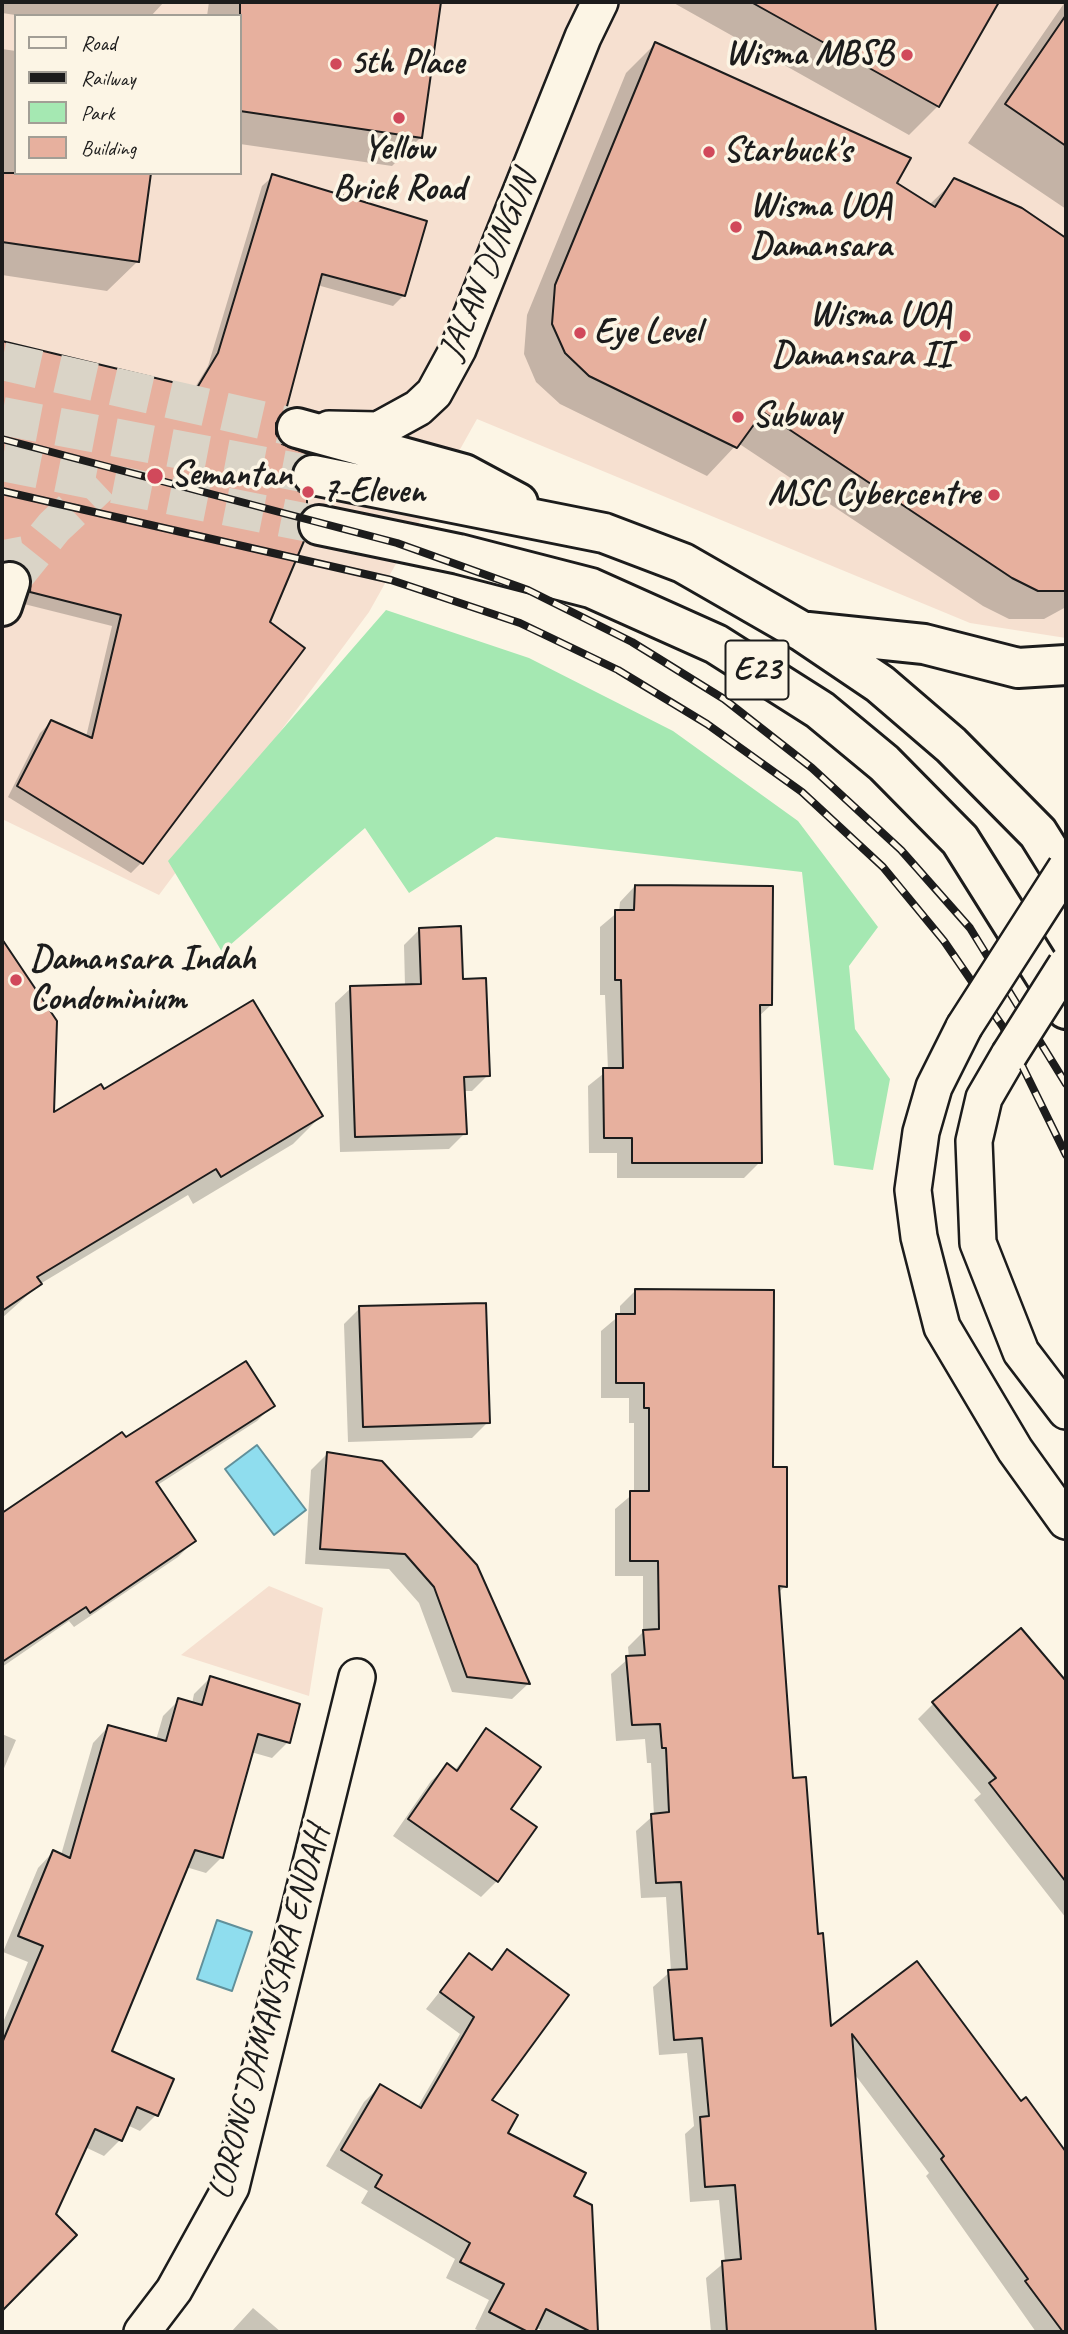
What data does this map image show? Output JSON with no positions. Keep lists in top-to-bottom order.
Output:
{
  "streets": {
    "highway": ["E23"],
    "street": ["JALAN DUNGUN", "LORONG DAMANSARA ENDAH"]
  },
  "crossings": [
    ["JALAN DUNGUN", "E23"]
  ],
  "places": [
    "Wisma MBSB",
    "5th Place",
    "Yellow Brick Road",
    "Starbuck's",
    "Wisma UOA Damansara",
    "Eye Level",
    "Wisma UOA Damansara II",
    "Subway",
    "Semantan",
    "7-Eleven",
    "MSC Cybercentre",
    "Damansara Indah Condominium"
  ],
  "legend": [
    "Road",
    "Railway",
    "Park",
    "Building"
  ]
}
